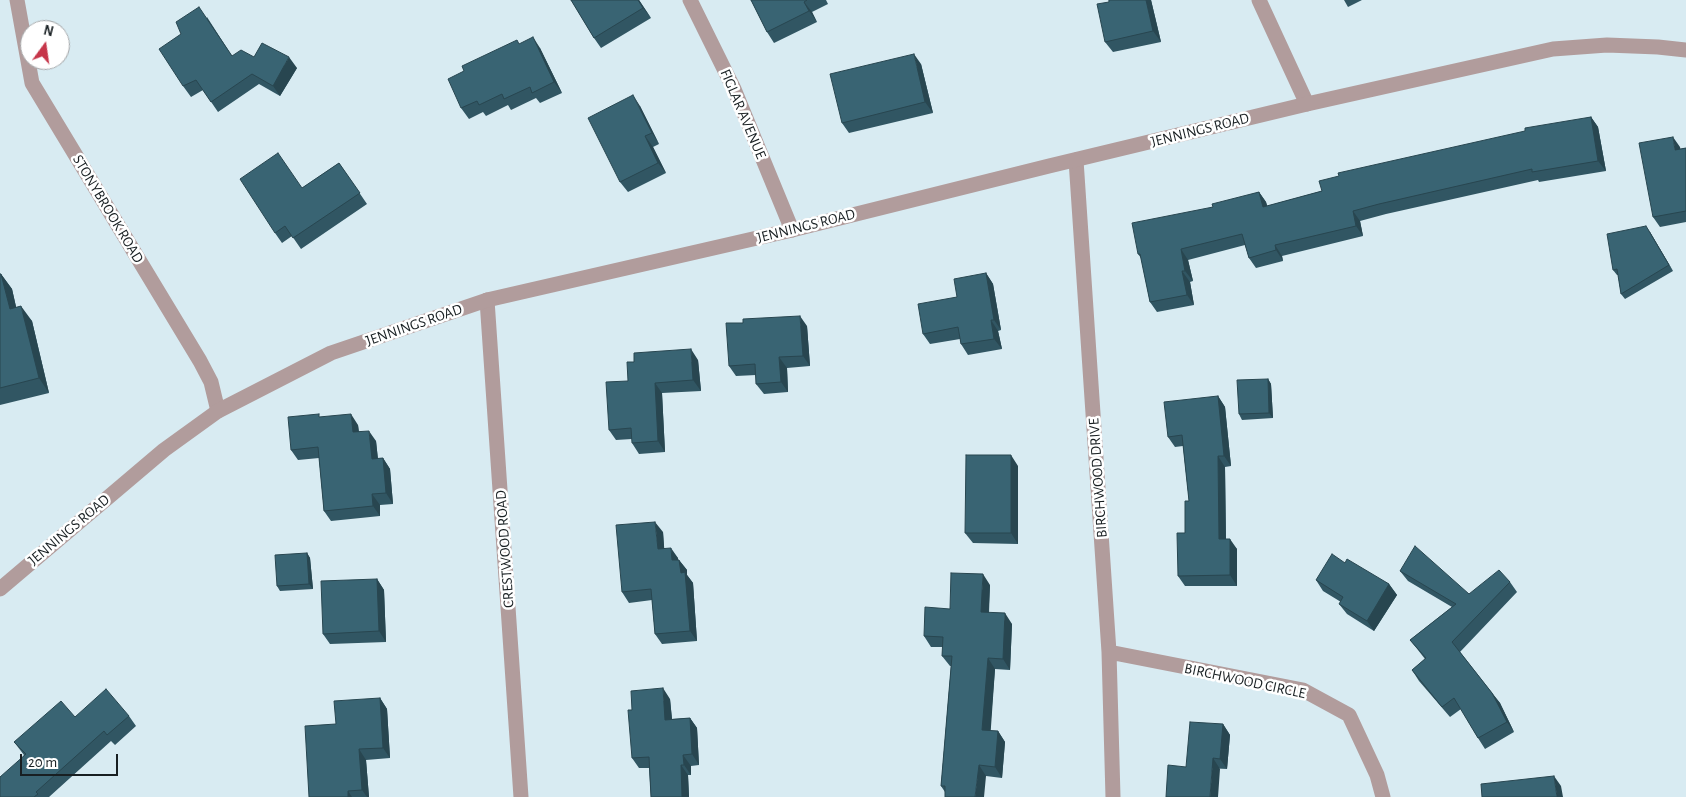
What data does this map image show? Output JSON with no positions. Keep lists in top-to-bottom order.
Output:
{
  "streets": {
    "street": [
      "FIGLAR AVENUE",
      "JENNINGS ROAD",
      "STONYBROOK ROAD",
      "BIRCHWOOD DRIVE",
      "CRESTWOOD ROAD",
      "BIRCHWOOD CIRCLE"
    ]
  },
  "crossings": [
    ["FIGLAR AVENUE", "JENNINGS ROAD"],
    ["JENNINGS ROAD", "STONYBROOK ROAD"],
    ["JENNINGS ROAD", "BIRCHWOOD DRIVE"],
    ["JENNINGS ROAD", "CRESTWOOD ROAD"],
    ["BIRCHWOOD DRIVE", "BIRCHWOOD CIRCLE"]
  ],
  "scale_bar": "20 m",
  "north": "top"
}
